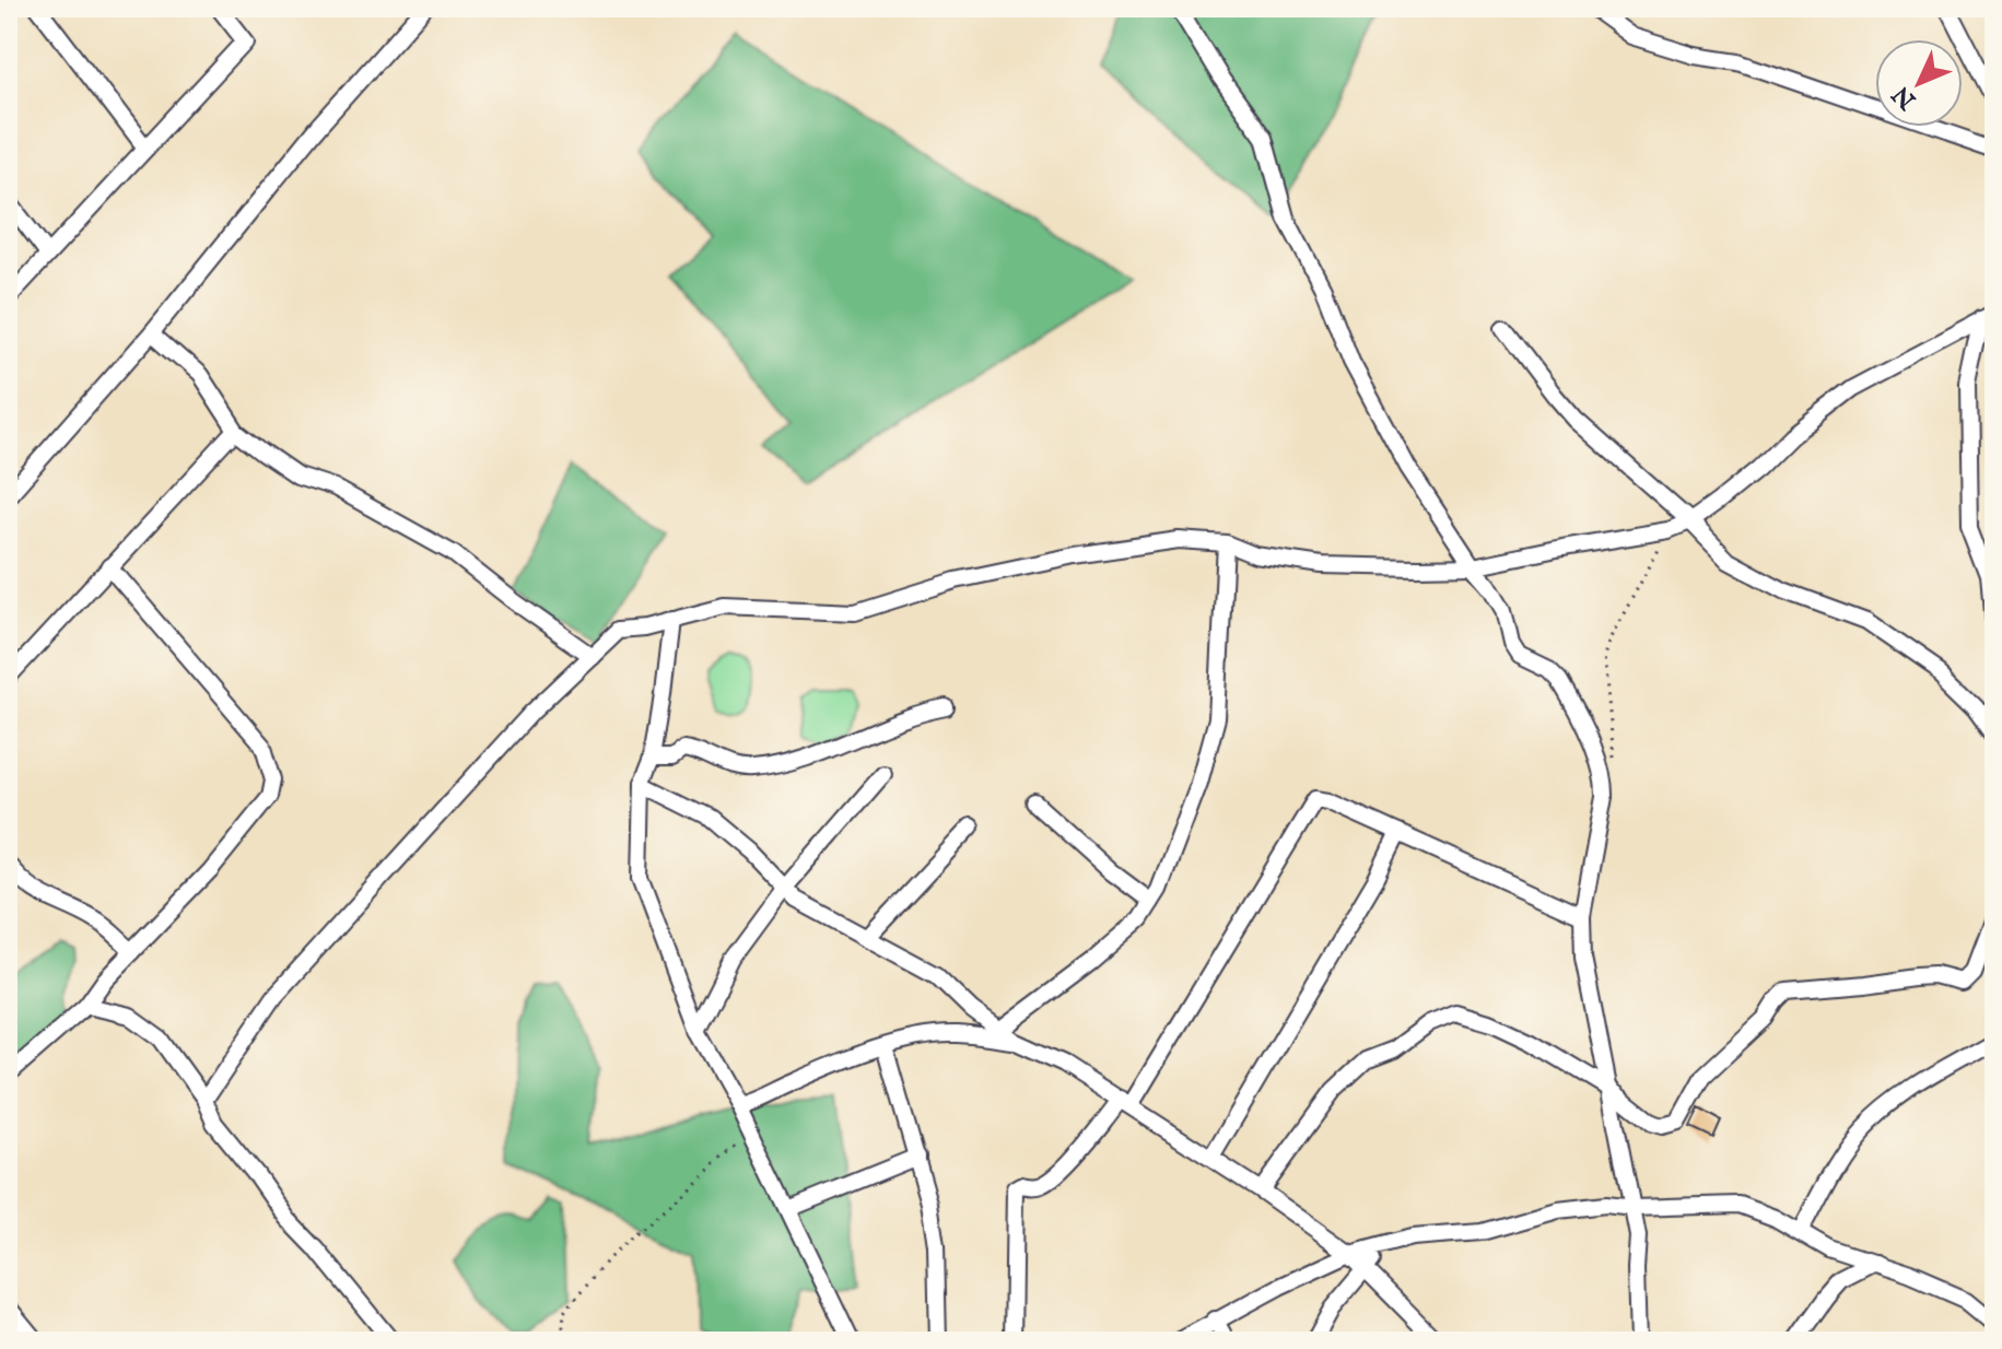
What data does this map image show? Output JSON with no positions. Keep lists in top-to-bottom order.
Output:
{
  "north": "bottom left"
}
